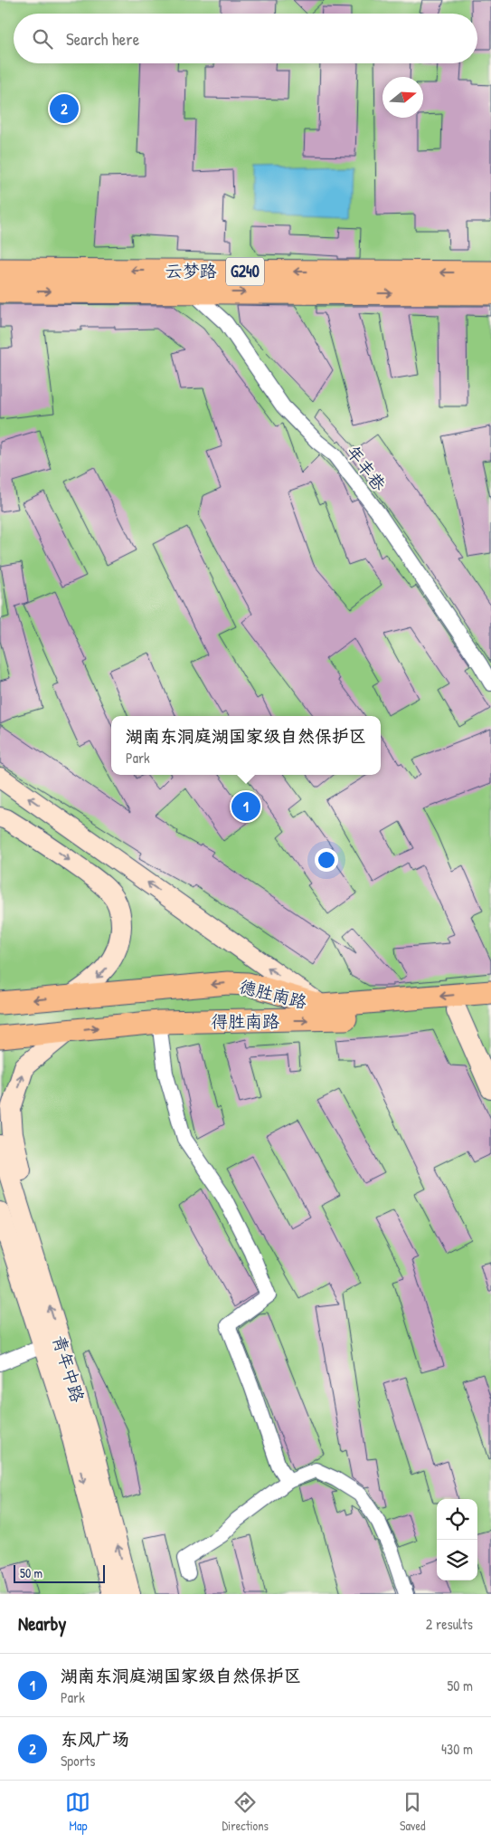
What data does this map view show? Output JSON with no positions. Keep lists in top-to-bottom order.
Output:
{
  "streets": {
    "main road": [
      "云梦路",
      "G240",
      "德胜南路",
      "得胜南路",
      "青年中路"
    ],
    "street": ["年丰巷"]
  },
  "crossings": [
    ["G240", "年丰巷"]
  ],
  "one_way": ["德胜南路", "得胜南路"],
  "scale_bar": "50 m",
  "north": "right",
  "page": {
    "search": "Search here",
    "pins": ["2", "1"],
    "popup": ["湖南东洞庭湖国家级自然保护区", "Park"],
    "scale": "50 m",
    "heading": ["Nearby", "2 results"],
    "list": [
      {
        "mark": "1",
        "name": "湖南东洞庭湖国家级自然保护区",
        "note": "Park",
        "value": "50 m"
      },
      {
        "mark": "2",
        "name": "东风广场",
        "note": "Sports",
        "value": "430 m"
      }
    ],
    "nav": ["Map", "Directions", "Saved"]
  }
}
